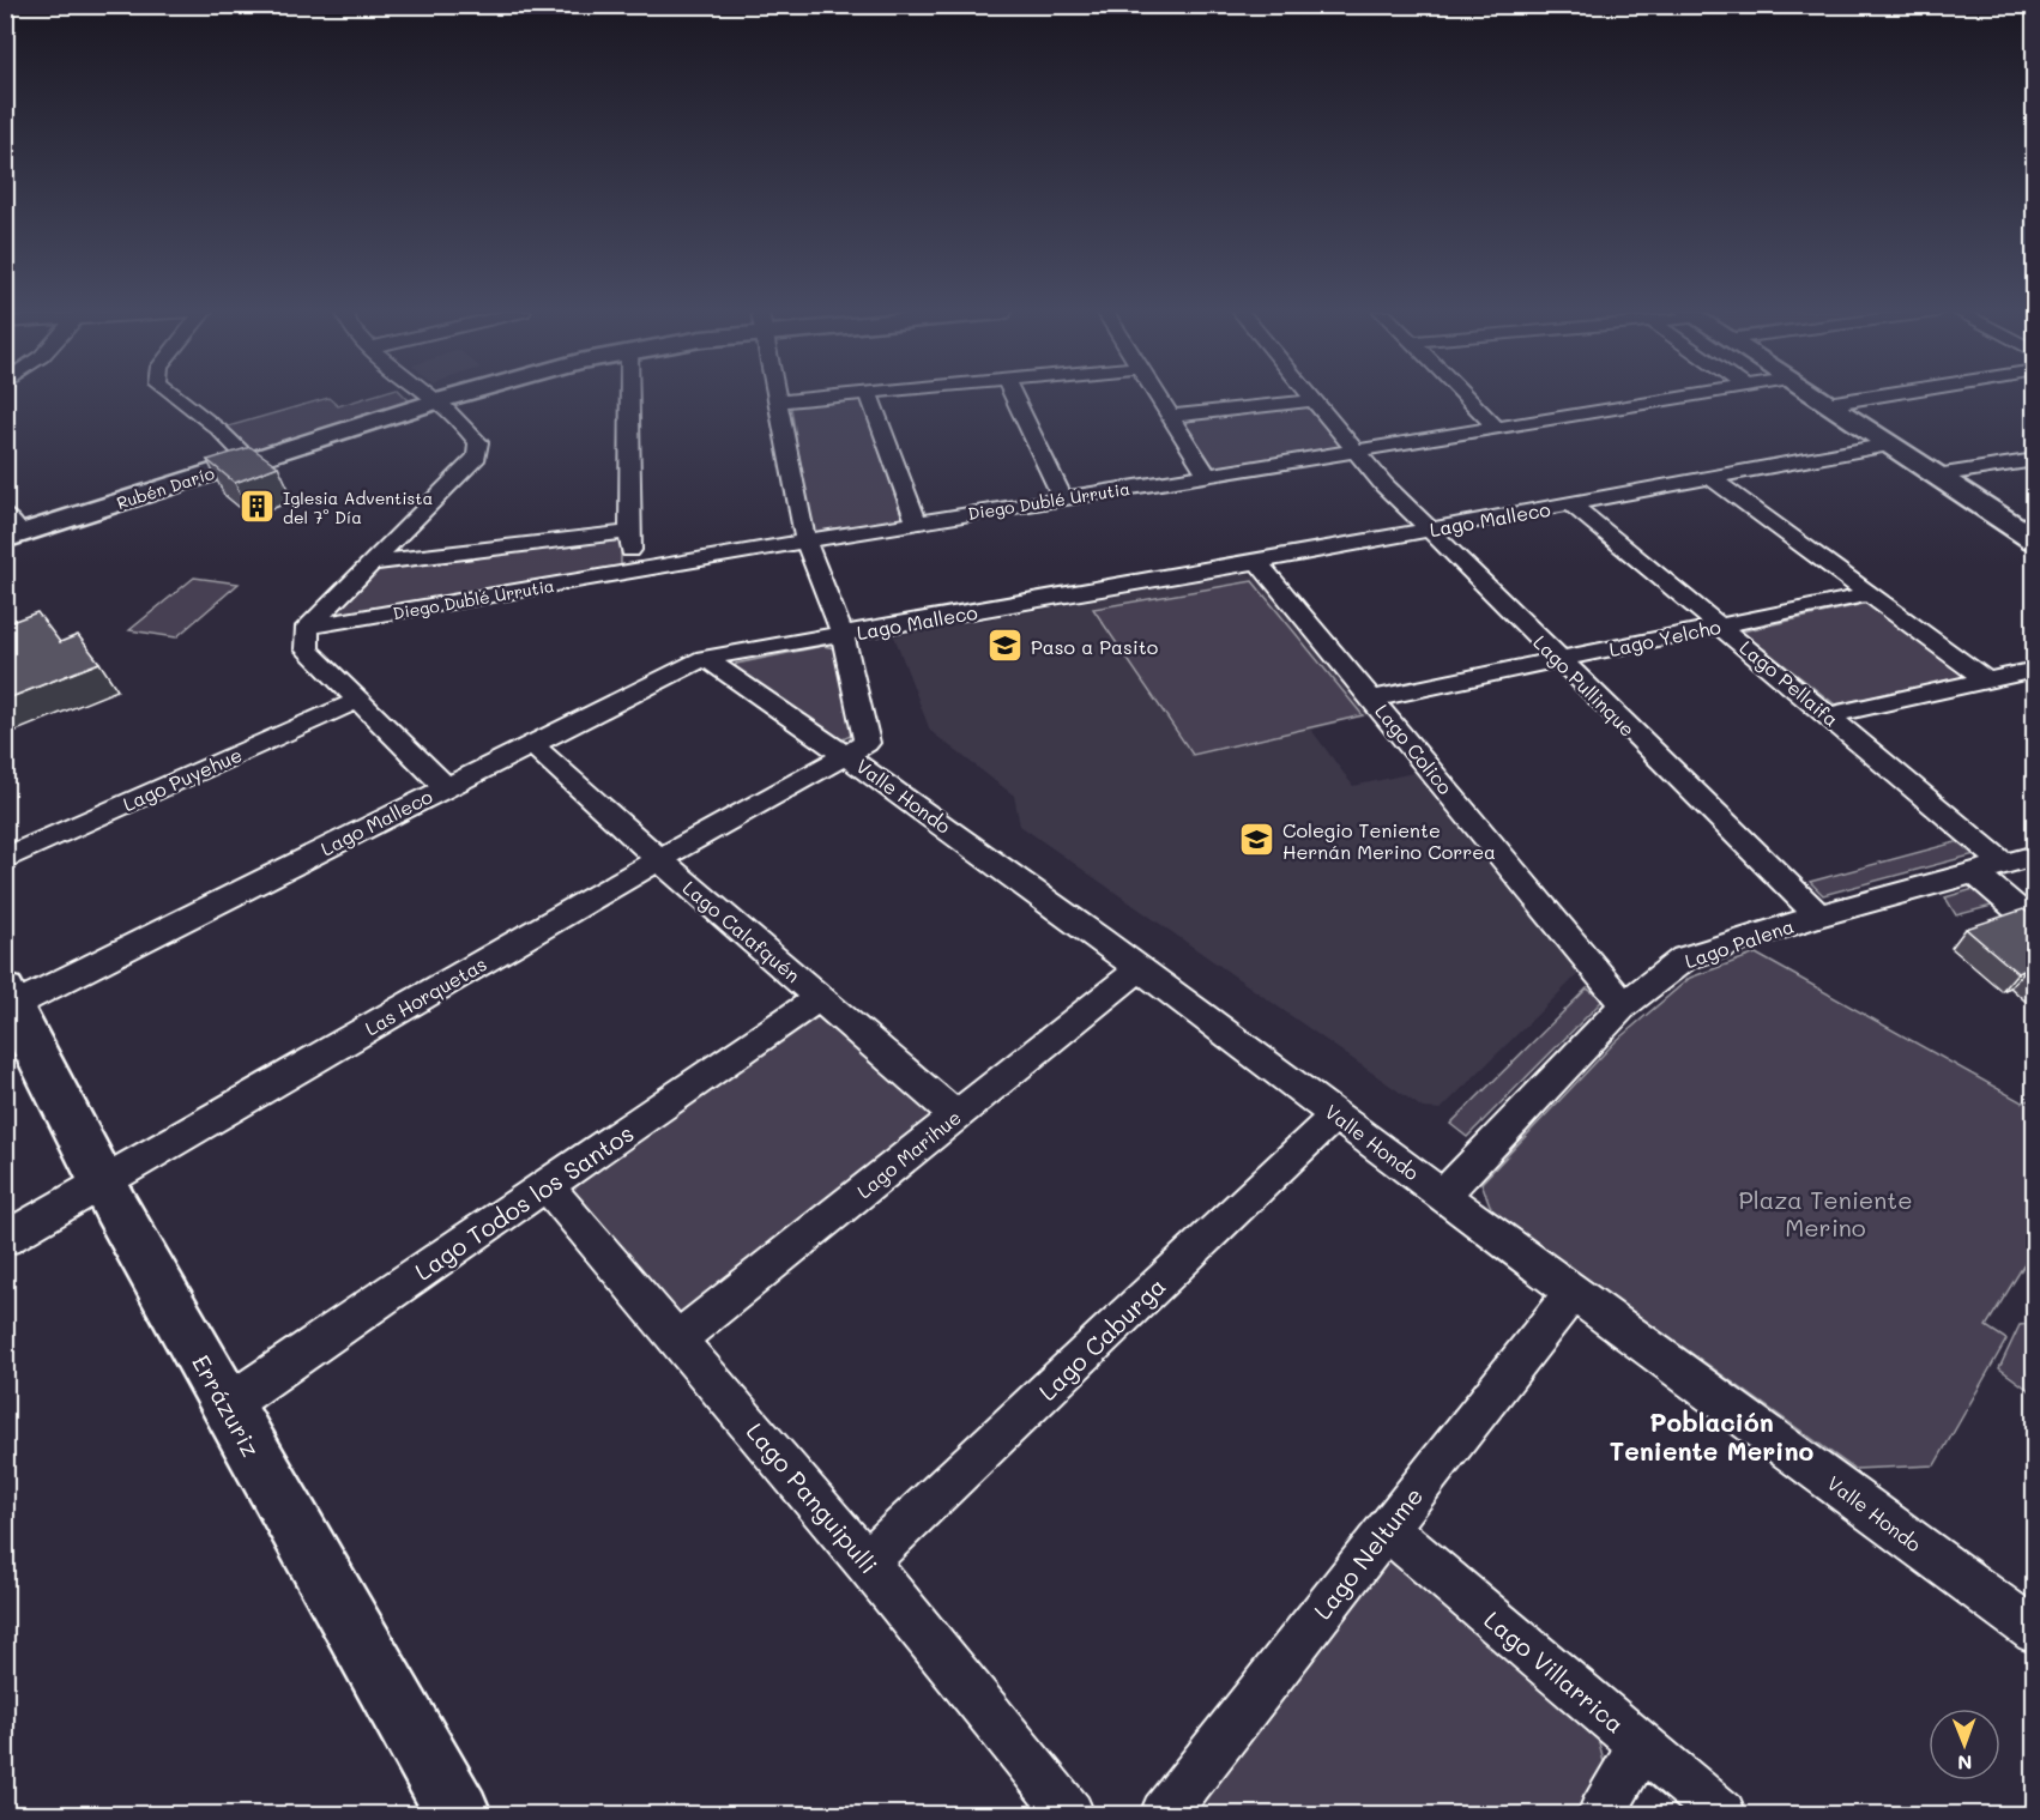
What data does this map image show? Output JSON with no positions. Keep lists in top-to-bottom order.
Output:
{
  "streets": {
    "street": [
      "Rubén Darío",
      "Diego Dublé Urrutia",
      "Lago Malleco",
      "Lago Yelcho",
      "Lago Pellaifa",
      "Lago Pullinque",
      "Lago Colico",
      "Lago Puyehue",
      "Valle Hondo",
      "Lago Calafquén",
      "Lago Palena",
      "Las Horquetas",
      "Lago Marihue",
      "Lago Todos los Santos",
      "Lago Caburga",
      "Errázuriz",
      "Lago Panguipulli",
      "Lago Neltume",
      "Lago Villarrica"
    ]
  },
  "crossings": [
    ["Diego Dublé Urrutia", "Lago Pullinque"],
    ["Lago Malleco", "Lago Pellaifa"],
    ["Lago Malleco", "Lago Pullinque"],
    ["Lago Malleco", "Lago Colico"],
    ["Lago Malleco", "Valle Hondo"],
    ["Lago Malleco", "Lago Calafquén"],
    ["Lago Malleco", "Errázuriz"],
    ["Lago Yelcho", "Lago Pellaifa"],
    ["Lago Yelcho", "Lago Pullinque"],
    ["Lago Yelcho", "Lago Colico"],
    ["Lago Pellaifa", "Lago Palena"],
    ["Lago Pullinque", "Lago Palena"],
    ["Lago Colico", "Lago Palena"],
    ["Valle Hondo", "Lago Palena"],
    ["Valle Hondo", "Las Horquetas"],
    ["Valle Hondo", "Lago Marihue"],
    ["Valle Hondo", "Lago Caburga"],
    ["Valle Hondo", "Lago Neltume"],
    ["Lago Calafquén", "Las Horquetas"],
    ["Lago Calafquén", "Lago Marihue"],
    ["Lago Calafquén", "Lago Todos los Santos"],
    ["Las Horquetas", "Errázuriz"],
    ["Lago Marihue", "Lago Panguipulli"],
    ["Lago Todos los Santos", "Errázuriz"],
    ["Lago Todos los Santos", "Lago Panguipulli"],
    ["Lago Caburga", "Lago Panguipulli"],
    ["Lago Neltume", "Lago Villarrica"]
  ],
  "districts": ["Población Teniente Merino"],
  "parks": ["Plaza Teniente Merino"],
  "places": {
    "building": ["Iglesia Adventista del 7° Día"],
    "school or university": ["Paso a Pasito", "Colegio Teniente Hernán Merino Correa"]
  },
  "north": "bottom"
}
